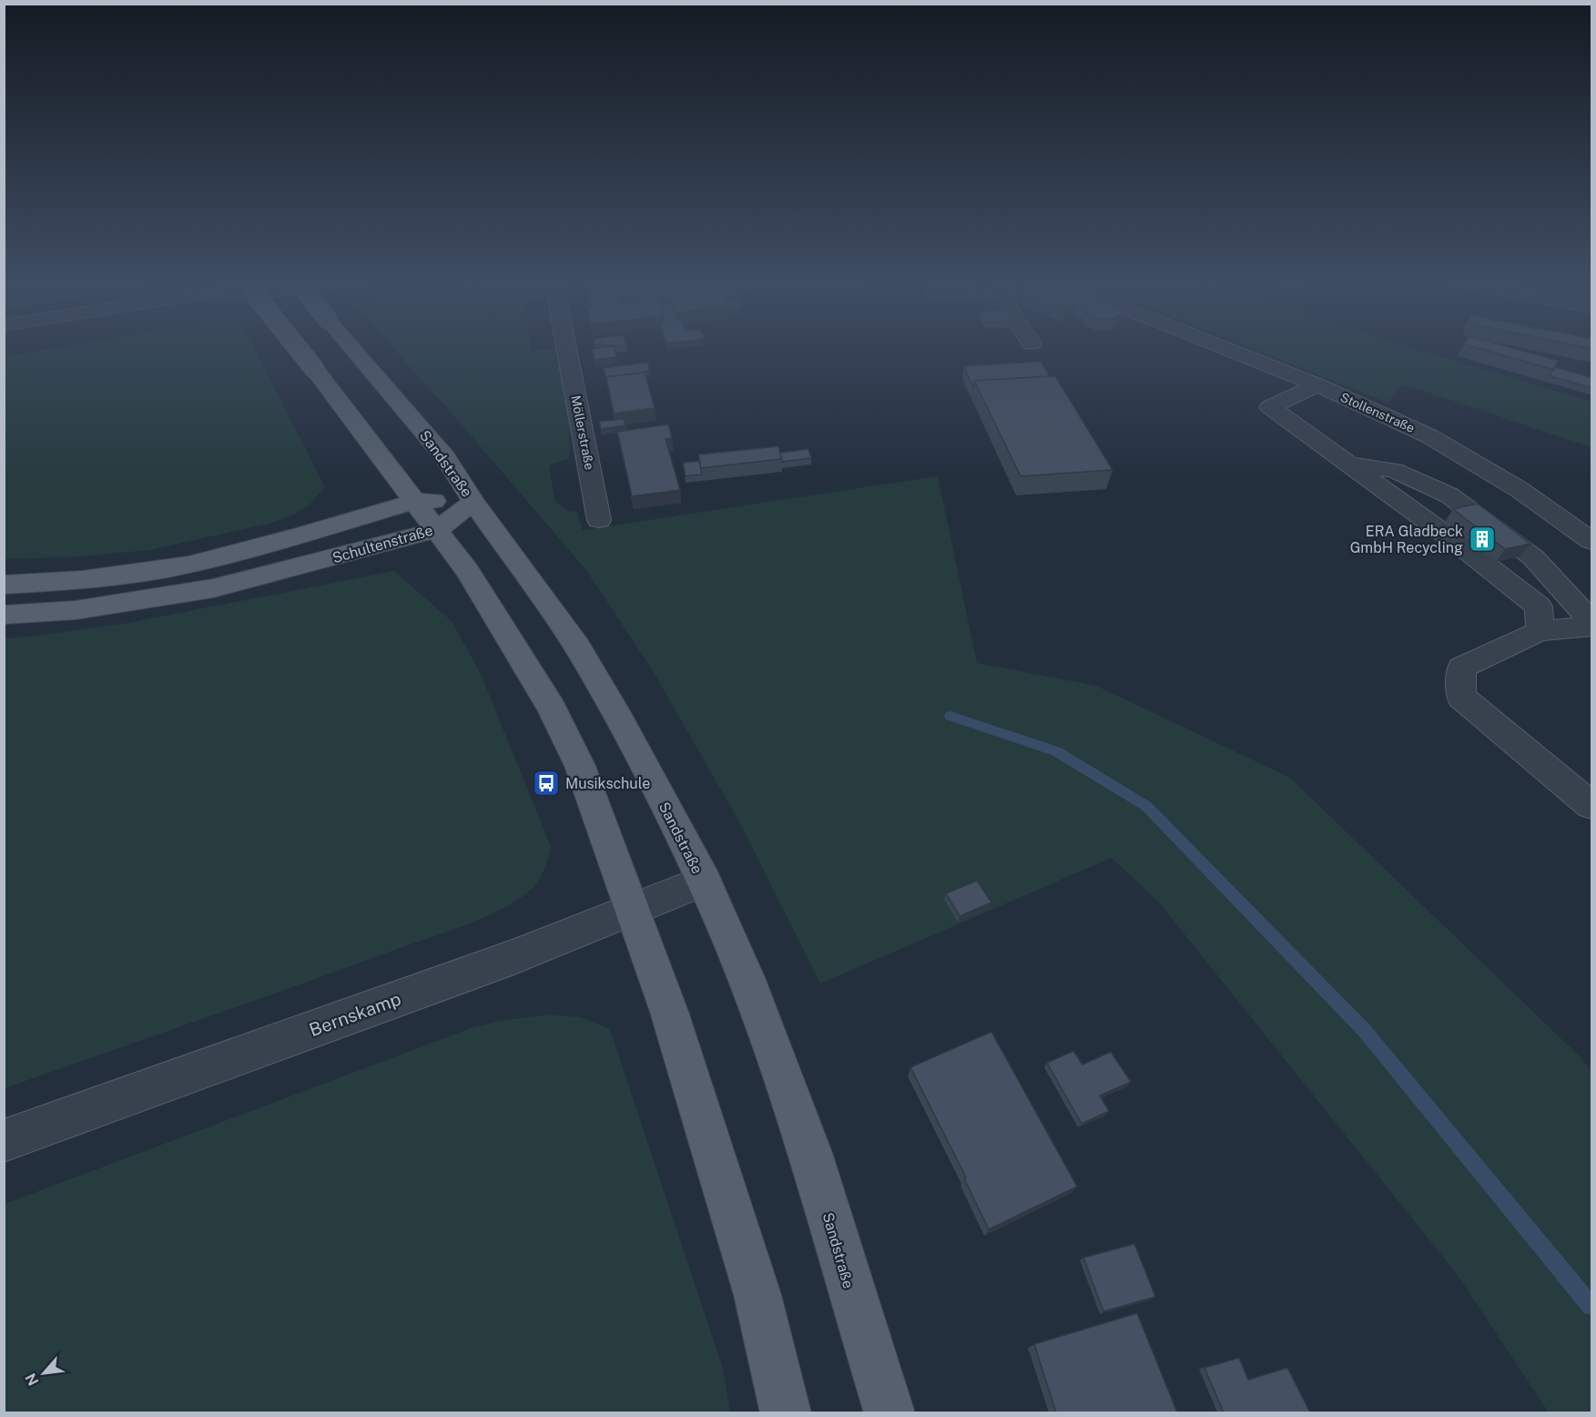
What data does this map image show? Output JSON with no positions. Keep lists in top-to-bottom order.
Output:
{
  "streets": {
    "main road": ["Sandstraße", "Schultenstraße"],
    "street": ["Stollenstraße", "Möllerstraße", "Bernskamp"]
  },
  "crossings": [
    ["Sandstraße", "Schultenstraße"],
    ["Sandstraße", "Bernskamp"]
  ],
  "places": {
    "building": ["ERA Gladbeck GmbH Recycling"],
    "bus stop": ["Musikschule"]
  },
  "north": "bottom left"
}
